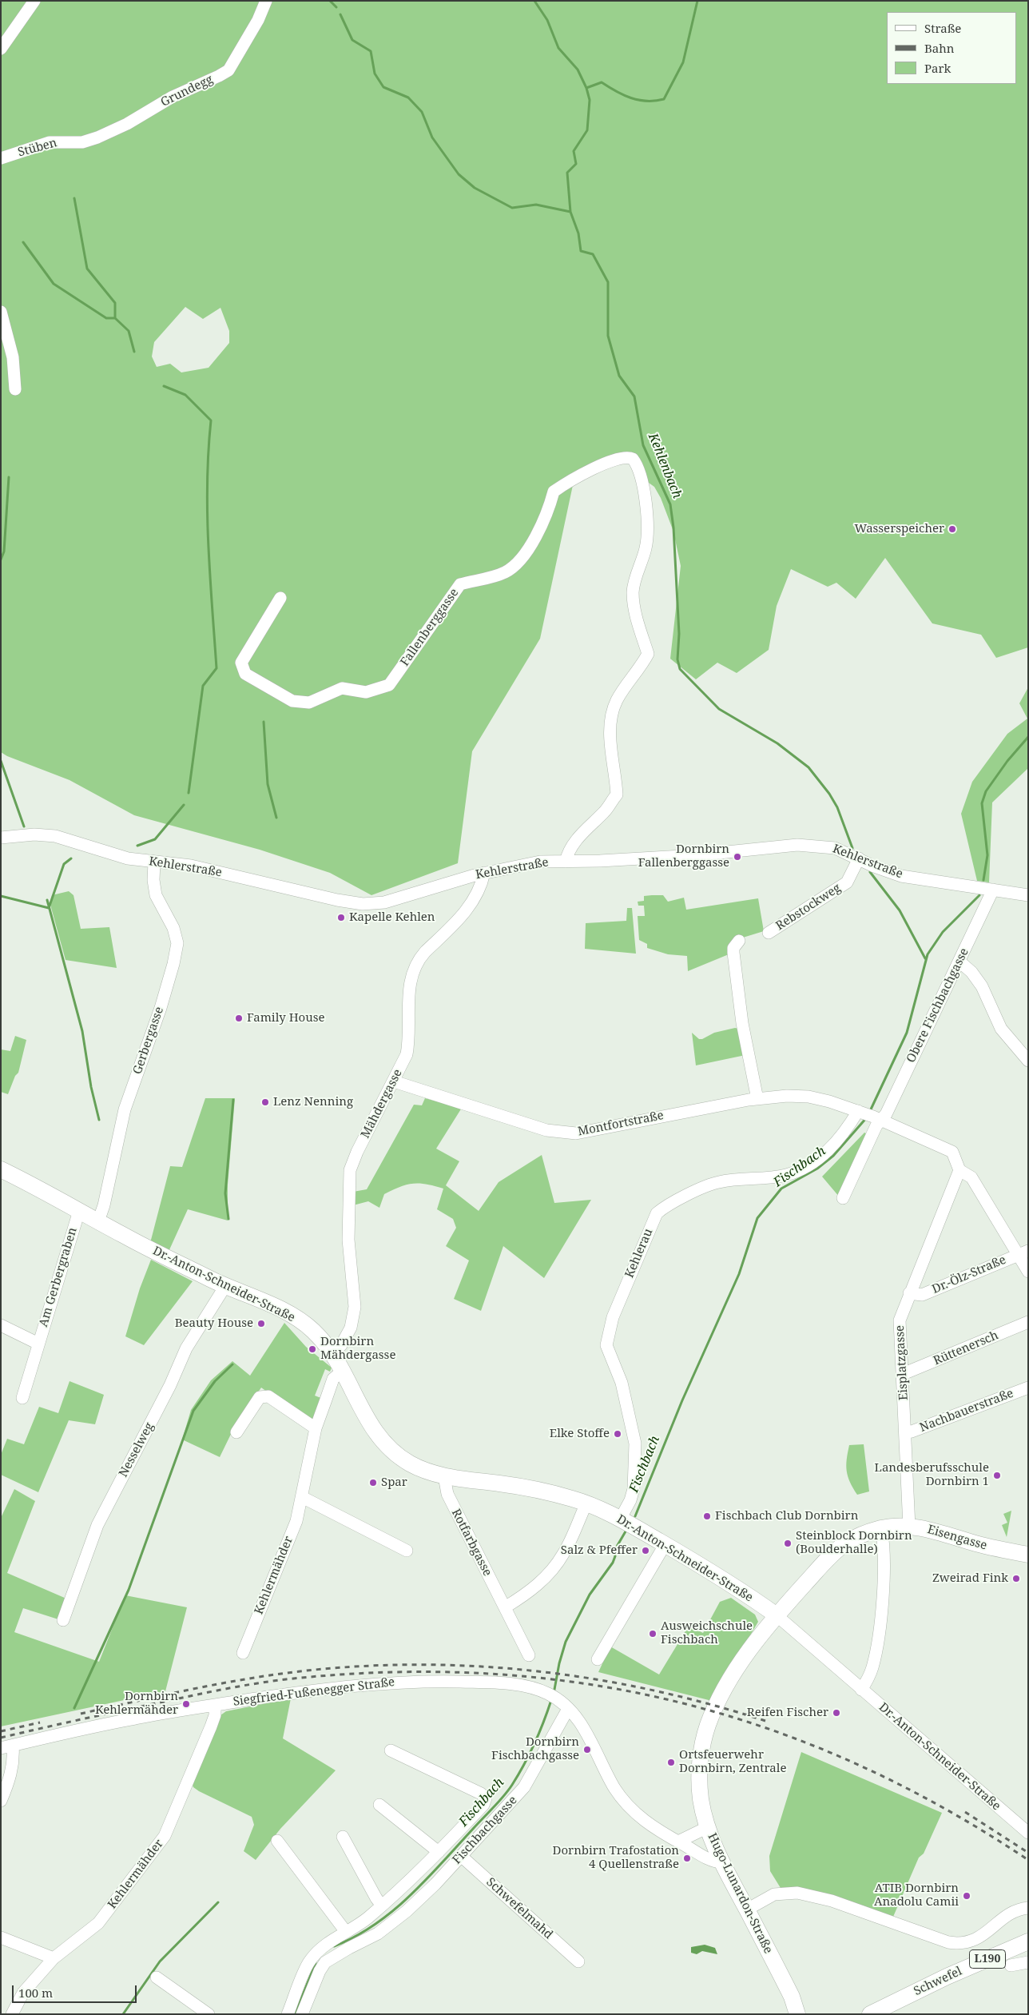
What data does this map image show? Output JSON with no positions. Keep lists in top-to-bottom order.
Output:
{
  "streets": {
    "main road": [
      "Dr.-Anton-Schneider-Straße",
      "Eisengasse",
      "Hugo-Lunardon-Straße",
      "L190",
      "Schwefel"
    ],
    "street": [
      "Grundegg",
      "Stüben",
      "Fallenberggasse",
      "Kehlerstraße",
      "Rebstockweg",
      "Obere Fischbachgasse",
      "Gerbergasse",
      "Mähdergasse",
      "Montfortstraße",
      "Kehlerau",
      "Dr.-Ölz-Straße",
      "Am Gerbergraben",
      "Rüttenersch",
      "Eisplatzgasse",
      "Nachbauerstraße",
      "Nesselweg",
      "Rotfarbgasse",
      "Kehlermähder",
      "Siegfried-Fußenegger Straße",
      "Fischbachgasse",
      "Schwefelmahd"
    ]
  },
  "crossings": [
    ["Grundegg", "Stüben"],
    ["Fallenberggasse", "Kehlerstraße"],
    ["Kehlerstraße", "Rebstockweg"],
    ["Kehlerstraße", "Obere Fischbachgasse"],
    ["Kehlerstraße", "Gerbergasse"],
    ["Kehlerstraße", "Mähdergasse"],
    ["Obere Fischbachgasse", "Montfortstraße"],
    ["Gerbergasse", "Dr.-Anton-Schneider-Straße"],
    ["Mähdergasse", "Montfortstraße"],
    ["Mähdergasse", "Dr.-Anton-Schneider-Straße"],
    ["Montfortstraße", "Kehlerau"],
    ["Kehlerau", "Dr.-Anton-Schneider-Straße"],
    ["Dr.-Ölz-Straße", "Eisplatzgasse"],
    ["Am Gerbergraben", "Dr.-Anton-Schneider-Straße"],
    ["Dr.-Anton-Schneider-Straße", "Nesselweg"],
    ["Dr.-Anton-Schneider-Straße", "Eisengasse"],
    ["Dr.-Anton-Schneider-Straße", "Rotfarbgasse"],
    ["Dr.-Anton-Schneider-Straße", "Kehlermähder"],
    ["Dr.-Anton-Schneider-Straße", "Hugo-Lunardon-Straße"],
    ["Rüttenersch", "Eisplatzgasse"],
    ["Eisplatzgasse", "Nachbauerstraße"],
    ["Eisplatzgasse", "Eisengasse"],
    ["Eisengasse", "Hugo-Lunardon-Straße"],
    ["Kehlermähder", "Siegfried-Fußenegger Straße"],
    ["Siegfried-Fußenegger Straße", "Fischbachgasse"],
    ["Siegfried-Fußenegger Straße", "Hugo-Lunardon-Straße"],
    ["Fischbachgasse", "Schwefelmahd"]
  ],
  "water": ["Kehlenbach", "Fischbach"],
  "places": [
    "Wasserspeicher",
    "Dornbirn Fallenberggasse",
    "Kapelle Kehlen",
    "Family House",
    "Lenz Nenning",
    "Beauty House",
    "Dornbirn Mähdergasse",
    "Elke Stoffe",
    "Landesberufsschule Dornbirn 1",
    "Spar",
    "Fischbach Club Dornbirn",
    "Steinblock Dornbirn (Boulderhalle)",
    "Salz & Pfeffer",
    "Zweirad Fink",
    "Ausweichschule Fischbach",
    "Dornbirn Kehlermähder",
    "Reifen Fischer",
    "Dornbirn Fischbachgasse",
    "Ortsfeuerwehr Dornbirn, Zentrale",
    "Dornbirn Trafostation 4 Quellenstraße",
    "ATIB Dornbirn Anadolu Camii"
  ],
  "legend": ["Straße", "Bahn", "Park"],
  "scale_bar": "100 m"
}
